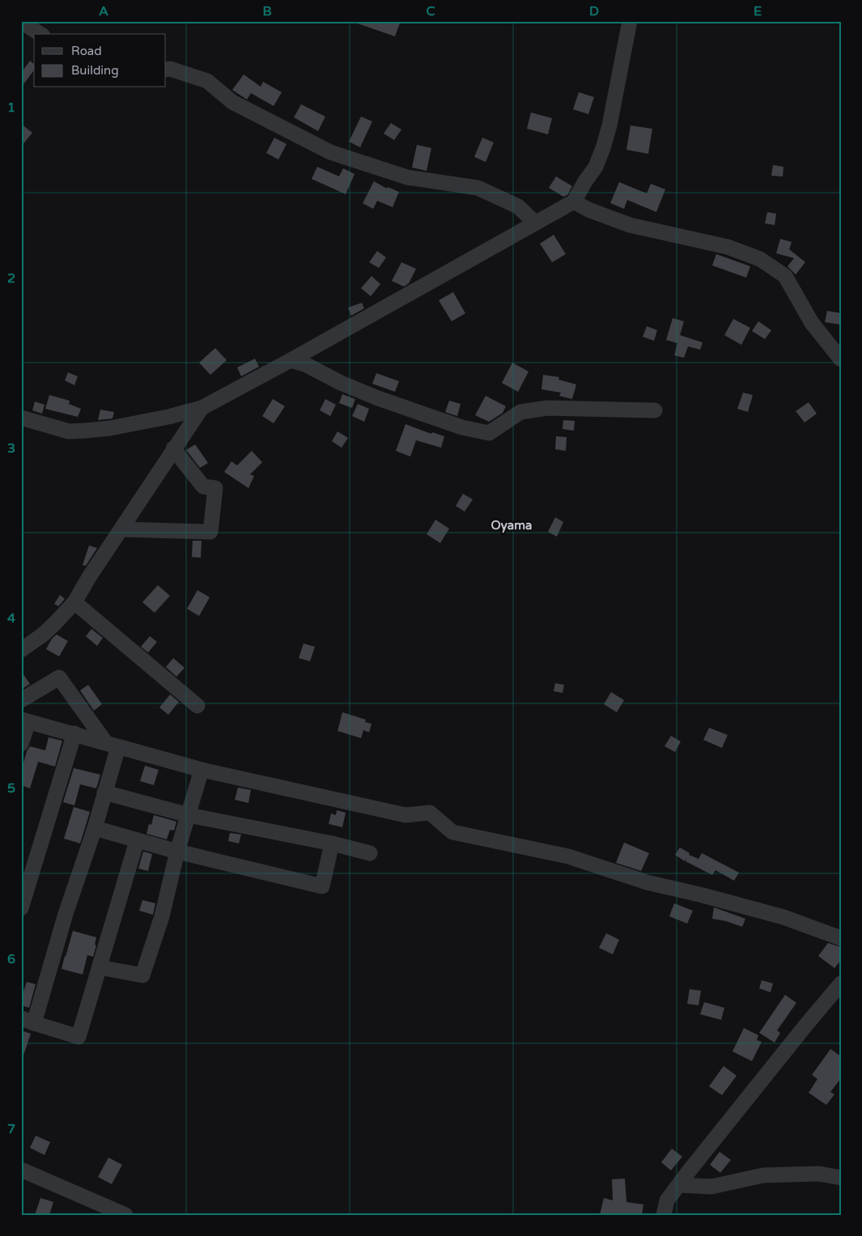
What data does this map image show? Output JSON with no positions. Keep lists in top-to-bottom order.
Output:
{
  "districts": ["Oyama"],
  "legend": ["Road", "Building"],
  "grid": {
    "columns": [
      "A",
      "B",
      "C",
      "D",
      "E"
    ],
    "rows": [
      "1",
      "2",
      "3",
      "4",
      "5",
      "6",
      "7"
    ]
  }
}
